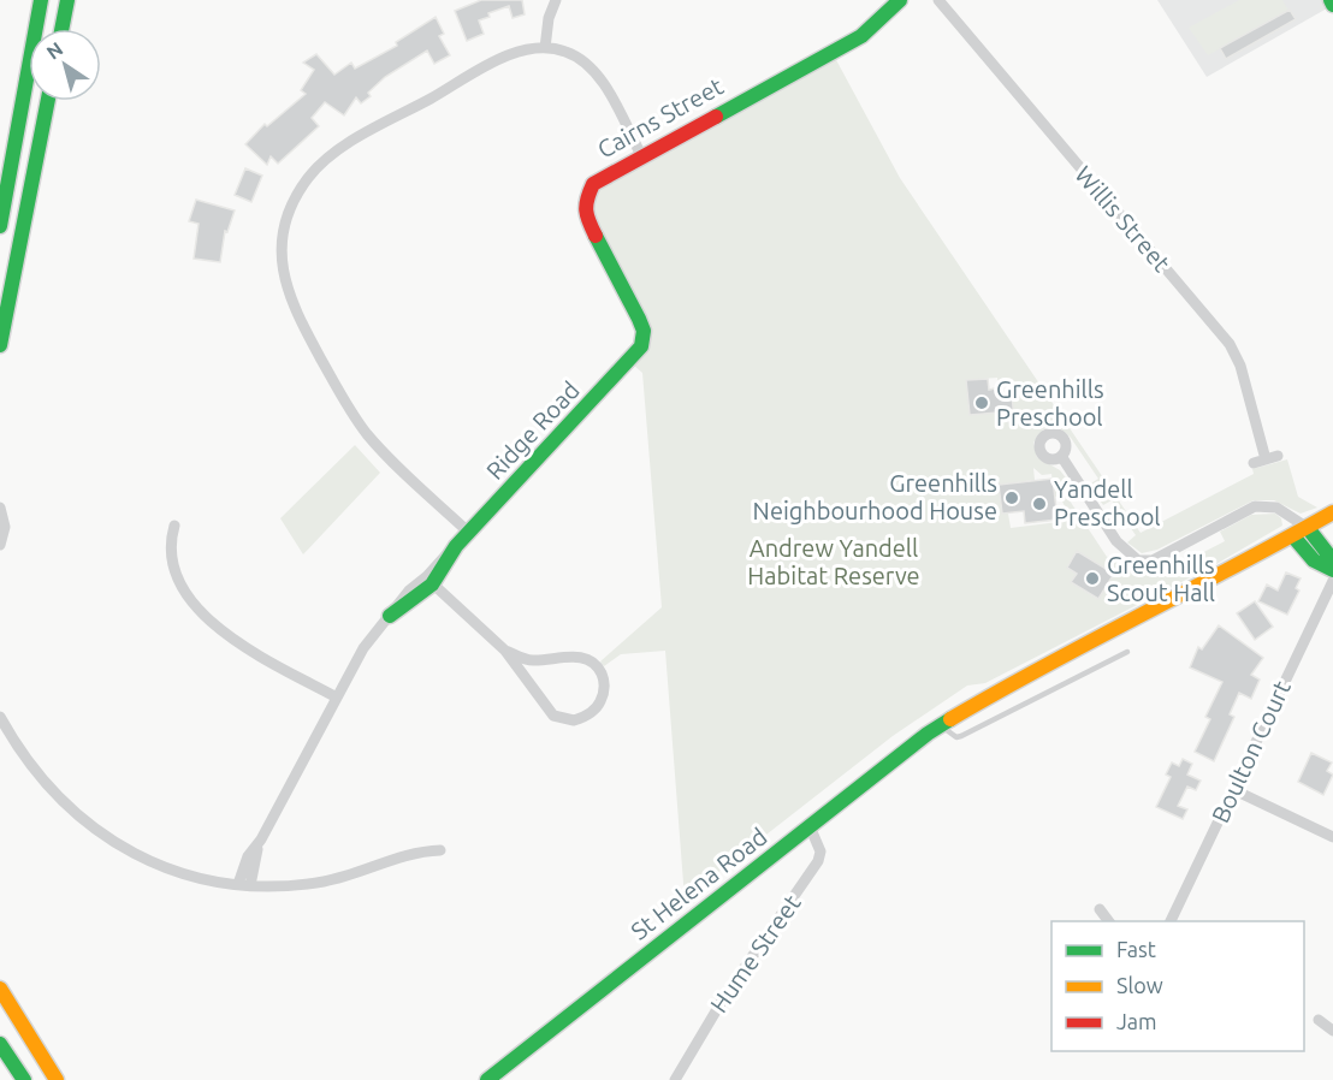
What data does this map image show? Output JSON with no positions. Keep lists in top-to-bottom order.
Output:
{
  "streets": {
    "main road": ["Cairns Street", "Ridge Road", "St Helena Road"],
    "street": ["Willis Street", "Boulton Court", "Hume Street"]
  },
  "crossings": [
    ["Cairns Street", "Ridge Road"],
    ["St Helena Road", "Hume Street"]
  ],
  "parks": ["Andrew Yandell Habitat Reserve"],
  "places": [
    "Greenhills Preschool",
    "Greenhills Neighbourhood House",
    "Yandell Preschool",
    "Greenhills Scout Hall"
  ],
  "legend": ["Fast", "Slow", "Jam"],
  "north": "top left"
}
